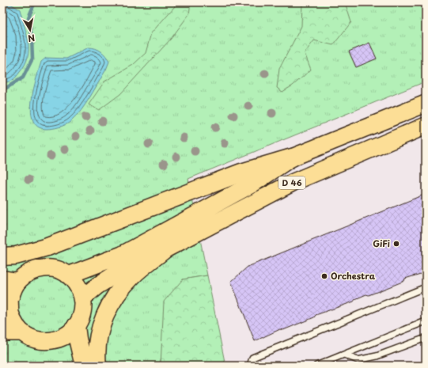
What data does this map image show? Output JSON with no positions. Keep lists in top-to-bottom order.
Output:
{
  "streets": {
    "main road": ["D 46"]
  },
  "places": ["GiFi", "Orchestra"],
  "north": "bottom"
}
